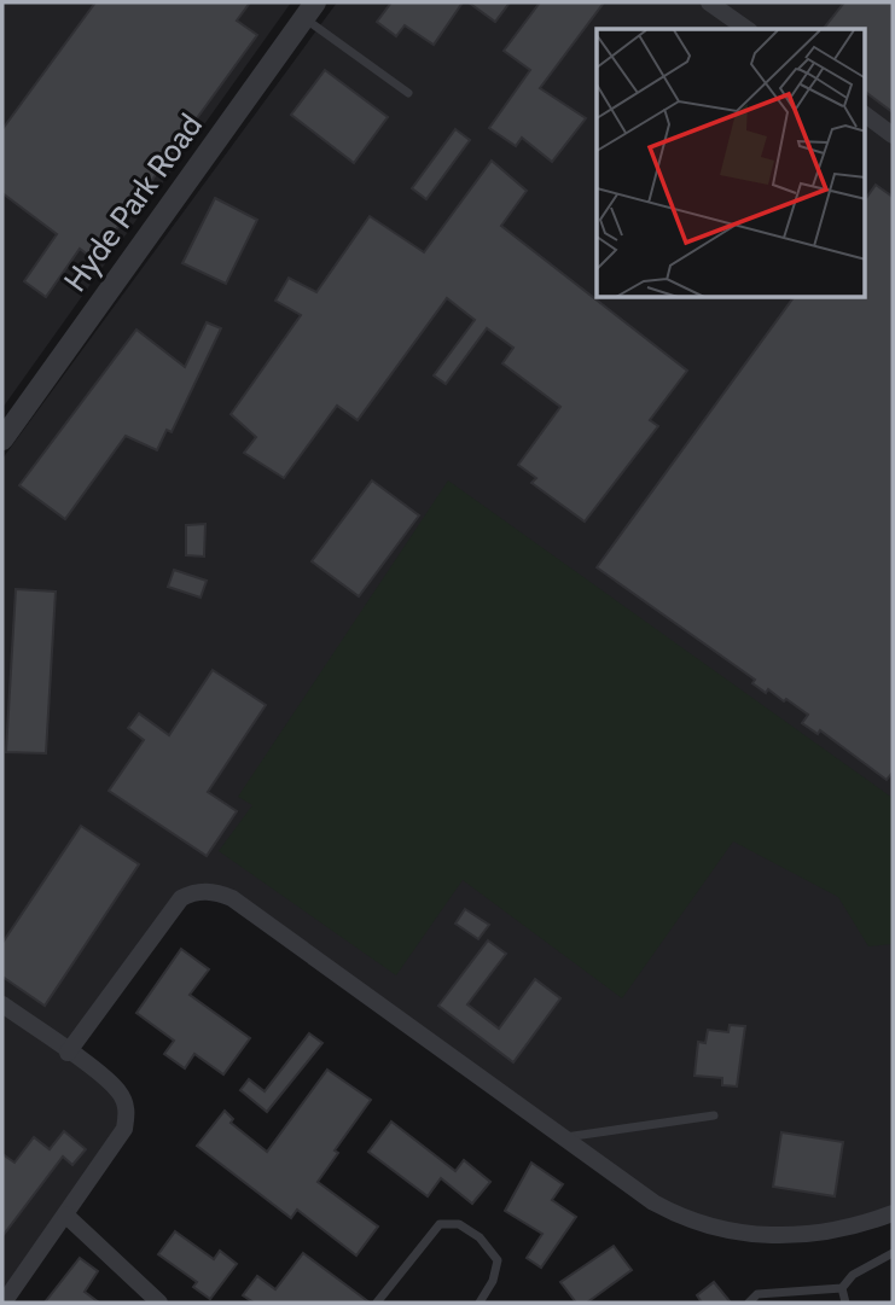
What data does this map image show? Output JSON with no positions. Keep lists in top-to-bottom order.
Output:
{
  "streets": {
    "street": ["Hyde Park Road"]
  }
}
